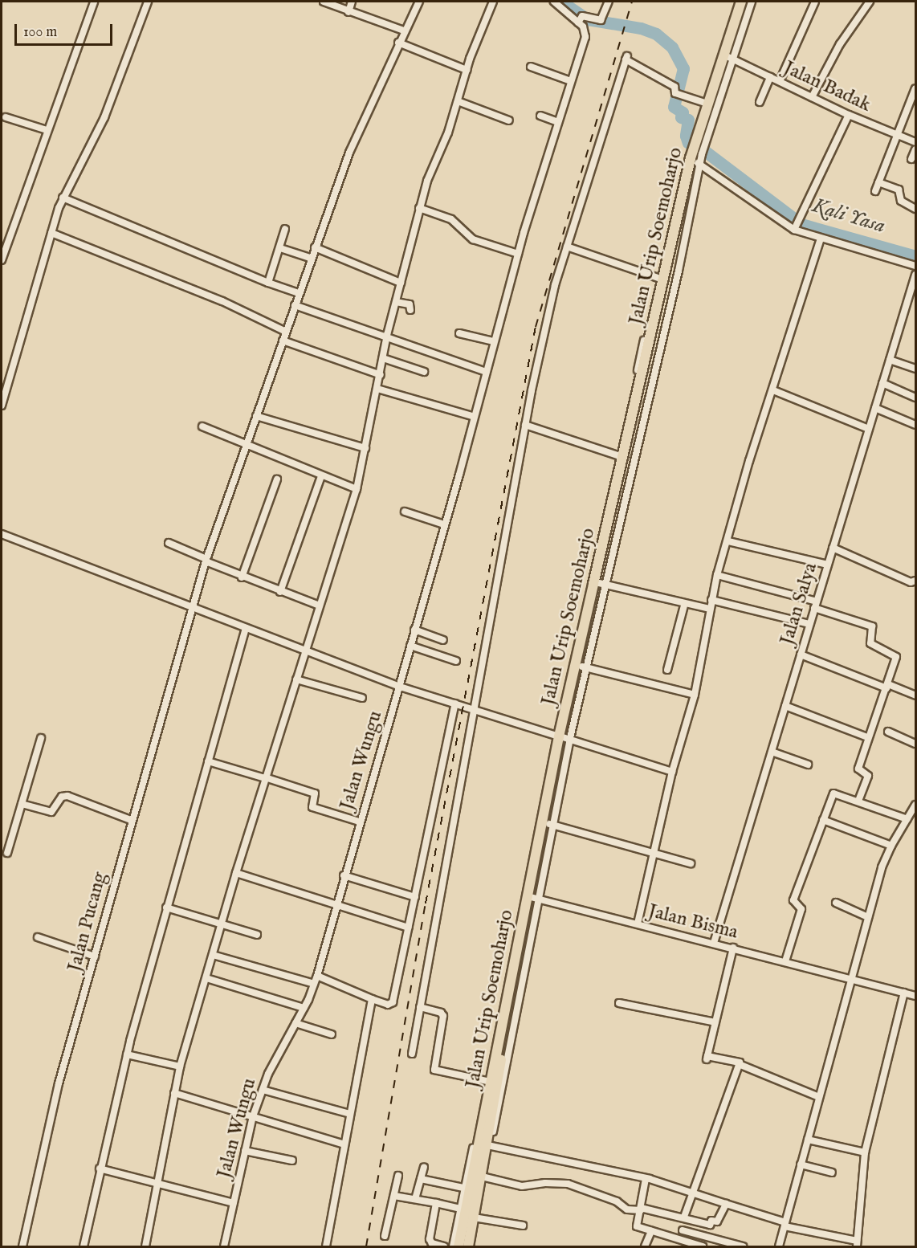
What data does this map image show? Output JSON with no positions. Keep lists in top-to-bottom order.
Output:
{
  "streets": {
    "highway": ["Jalan Urip Soemoharjo"],
    "street": [
      "Jalan Badak",
      "Jalan Salya",
      "Jalan Wungu",
      "Jalan Pucang",
      "Jalan Bisma"
    ]
  },
  "crossings": [
    ["Jalan Badak", "Jalan Urip Soemoharjo"],
    ["Jalan Urip Soemoharjo", "Jalan Bisma"],
    ["Jalan Salya", "Jalan Bisma"]
  ],
  "water": ["Kali Yasa"],
  "scale_bar": "100 m"
}
